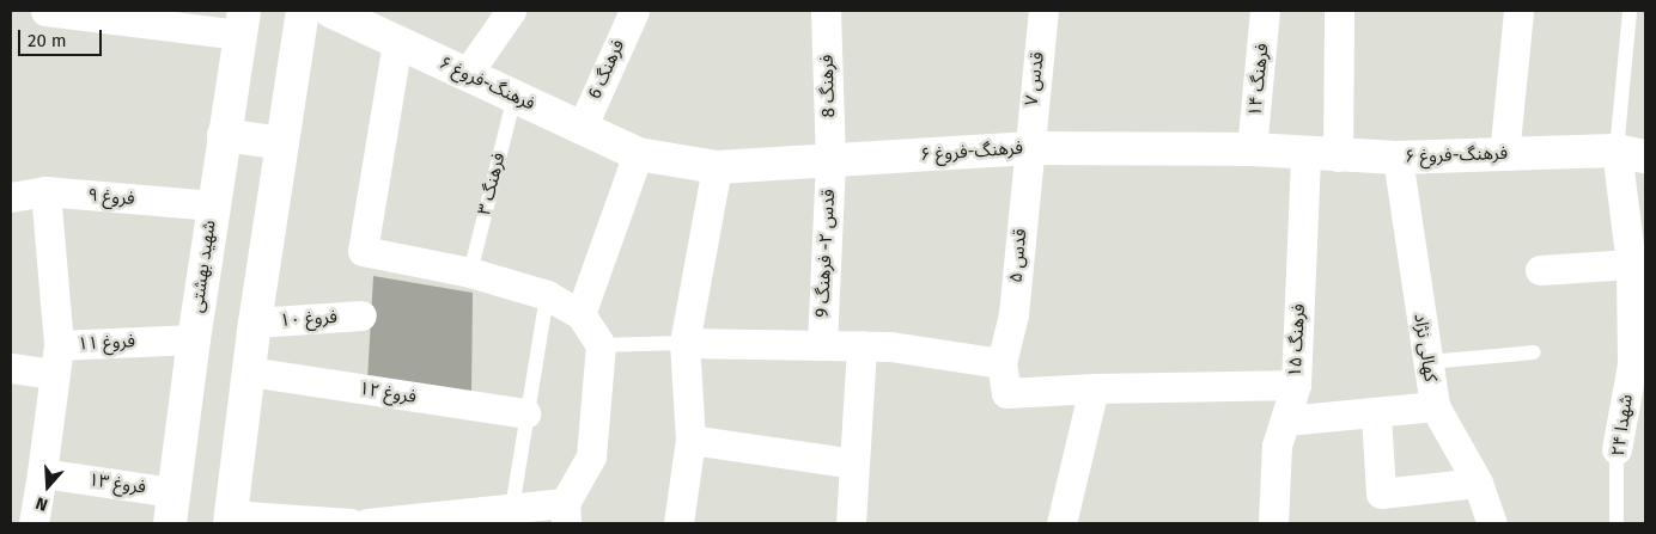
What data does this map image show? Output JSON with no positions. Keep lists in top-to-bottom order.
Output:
{
  "streets": {
    "street": [
      "فرهنگ 6",
      "قدس ۷",
      "فرهنگ ۱۴",
      "فرهنگ-فروغ ۶",
      "فرهنگ 8",
      "فروغ ۹",
      "قدس ۲- فرهنگ 9",
      "قدس ۵",
      "شهید بهشتی",
      "فروغ ۱۰",
      "فرهنگ ۱۵",
      "فروغ ۱۱",
      "کهالی نژاد",
      "فروغ ۱۲",
      "شهدا ۲۴",
      "فروغ ۱۳"
    ],
    "lane": ["فرهنگ ۳"]
  },
  "crossings": [
    ["فرهنگ 6", "فرهنگ-فروغ ۶"],
    ["قدس ۷", "فرهنگ-فروغ ۶"],
    ["قدس ۷", "قدس ۵"],
    ["فرهنگ ۱۴", "فرهنگ-فروغ ۶"],
    ["فرهنگ-فروغ ۶", "فرهنگ 8"],
    ["فرهنگ-فروغ ۶", "فرهنگ ۳"],
    ["فرهنگ-فروغ ۶", "قدس ۲- فرهنگ 9"],
    ["فرهنگ-فروغ ۶", "قدس ۵"],
    ["فرهنگ-فروغ ۶", "فرهنگ ۱۵"],
    ["فرهنگ-فروغ ۶", "کهالی نژاد"],
    ["فرهنگ-فروغ ۶", "شهدا ۲۴"],
    ["فرهنگ 8", "قدس ۲- فرهنگ 9"],
    ["فروغ ۹", "شهید بهشتی"],
    ["شهید بهشتی", "فروغ ۱۱"],
    ["شهید بهشتی", "فروغ ۱۳"]
  ],
  "scale_bar": "20 m",
  "north": "bottom"
}
